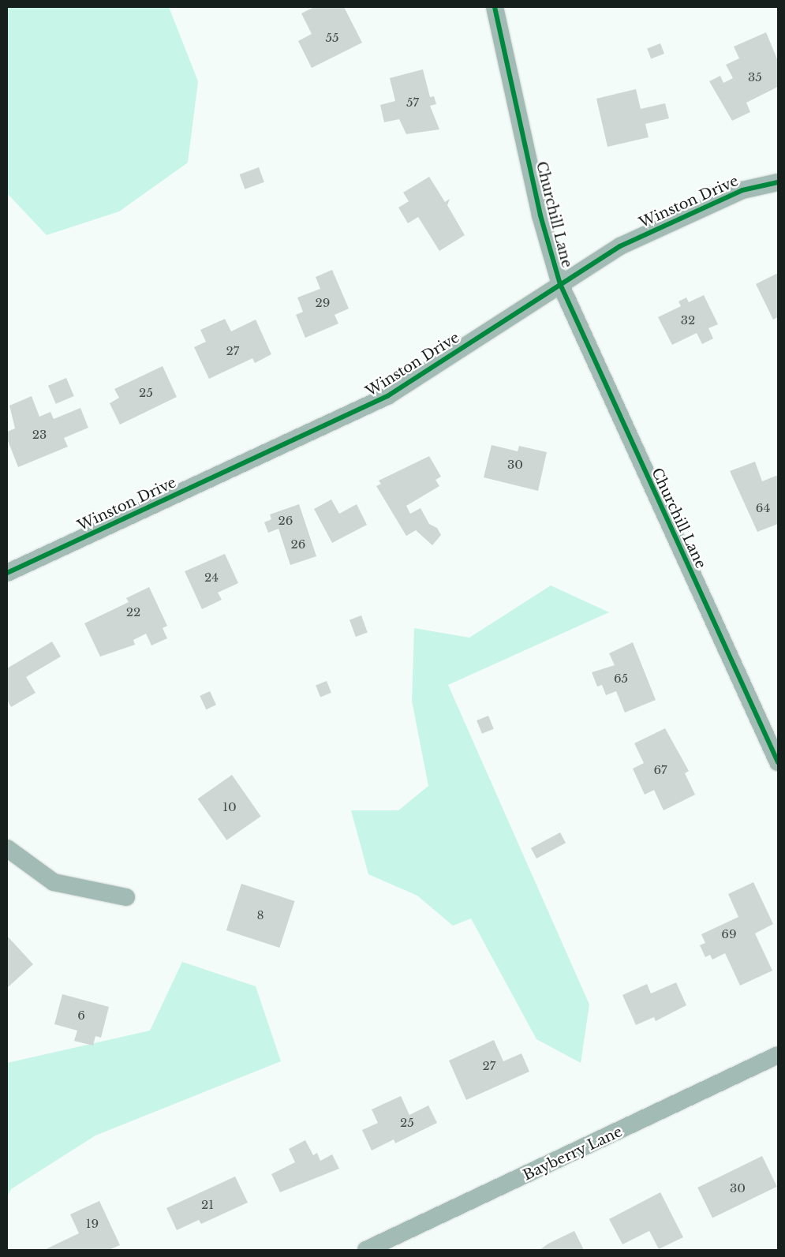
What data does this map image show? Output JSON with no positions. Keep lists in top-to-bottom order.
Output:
{
  "streets": {
    "street": ["Winston Drive", "Churchill Lane", "Bayberry Lane"]
  },
  "crossings": [
    ["Winston Drive", "Churchill Lane"]
  ],
  "house_numbers": [
    "55",
    "35",
    "57",
    "29",
    "32",
    "27",
    "25",
    "23",
    "30",
    "64",
    "26",
    "26",
    "24",
    "22",
    "65",
    "67",
    "10",
    "8",
    "69",
    "6",
    "27",
    "25",
    "30",
    "21",
    "19"
  ]
}
